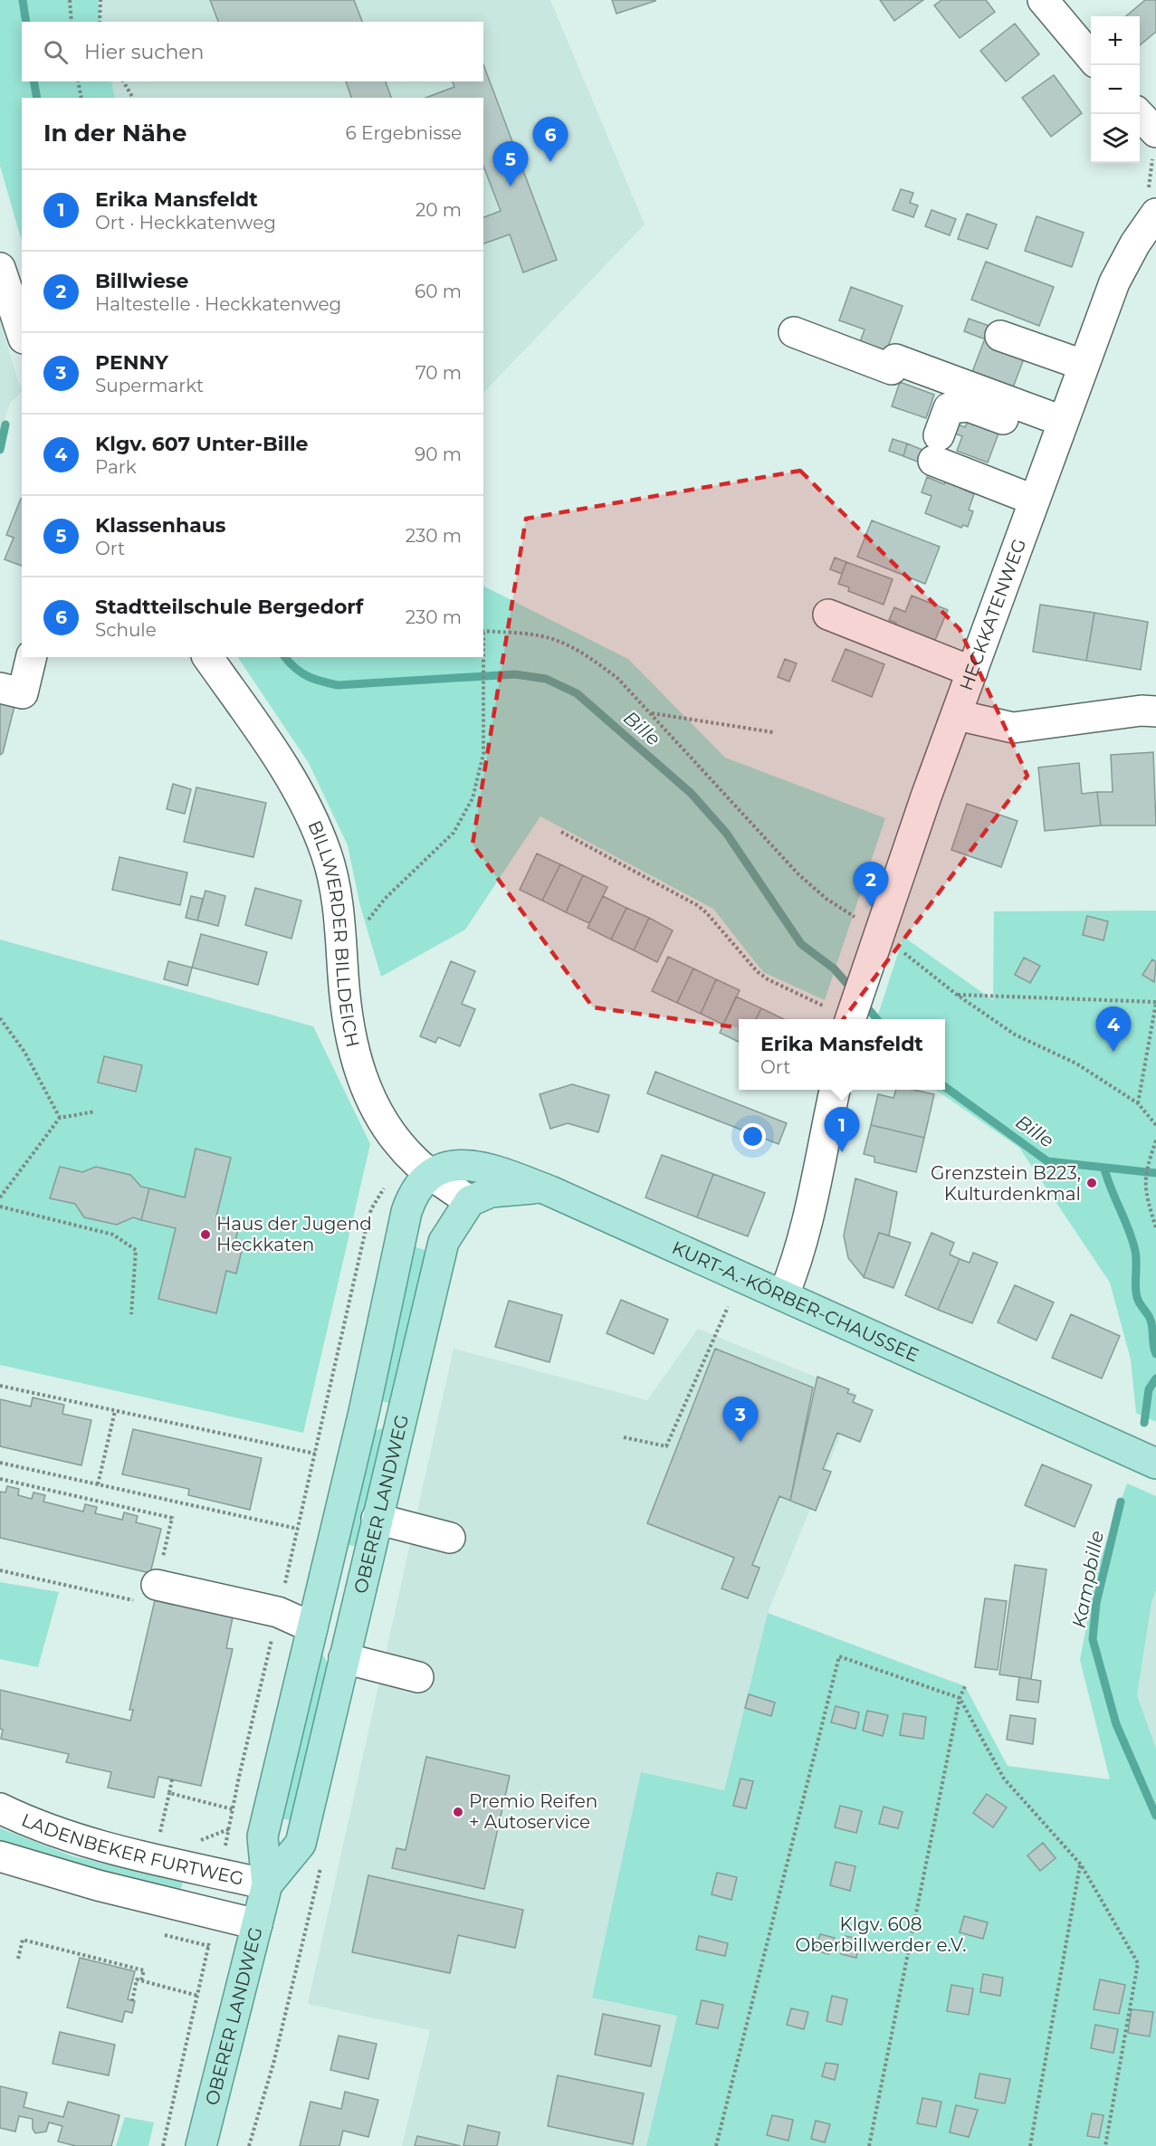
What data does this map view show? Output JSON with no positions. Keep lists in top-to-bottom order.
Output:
{
  "streets": {
    "main road": ["KURT-A.-KÖRBER-CHAUSSEE", "OBERER LANDWEG"],
    "street": ["HECKKATENWEG", "BILLWERDER BILLDEICH", "LADENBEKER FURTWEG"]
  },
  "crossings": [
    ["BILLWERDER BILLDEICH", "KURT-A.-KÖRBER-CHAUSSEE"],
    ["BILLWERDER BILLDEICH", "OBERER LANDWEG"],
    ["KURT-A.-KÖRBER-CHAUSSEE", "OBERER LANDWEG"],
    ["OBERER LANDWEG", "LADENBEKER FURTWEG"]
  ],
  "water": ["Bille", "Kampbille"],
  "parks": ["Klgv. 608 Oberbillwerder e.V."],
  "places": ["Grenzstein B223, Kulturdenkmal", "Haus der Jugend Heckkaten", "Premio Reifen + Autoservice"],
  "page": {
    "map_buttons": ["+", "−"],
    "search": "Hier suchen",
    "heading": ["In der Nähe", "6 Ergebnisse"],
    "pins": [
      "6",
      "5",
      "2",
      "4",
      "1",
      "3"
    ],
    "list": [
      {
        "mark": "1",
        "name": "Erika Mansfeldt",
        "note": "Ort · Heckkatenweg",
        "value": "20 m"
      },
      {
        "mark": "2",
        "name": "Billwiese",
        "note": "Haltestelle · Heckkatenweg",
        "value": "60 m"
      },
      {
        "mark": "3",
        "name": "PENNY",
        "note": "Supermarkt",
        "value": "70 m"
      },
      {
        "mark": "4",
        "name": "Klgv. 607 Unter-Bille",
        "note": "Park",
        "value": "90 m"
      },
      {
        "mark": "5",
        "name": "Klassenhaus",
        "note": "Ort",
        "value": "230 m"
      },
      {
        "mark": "6",
        "name": "Stadtteilschule Bergedorf",
        "note": "Schule",
        "value": "230 m"
      }
    ],
    "popup": ["Erika Mansfeldt", "Ort"]
  }
}
